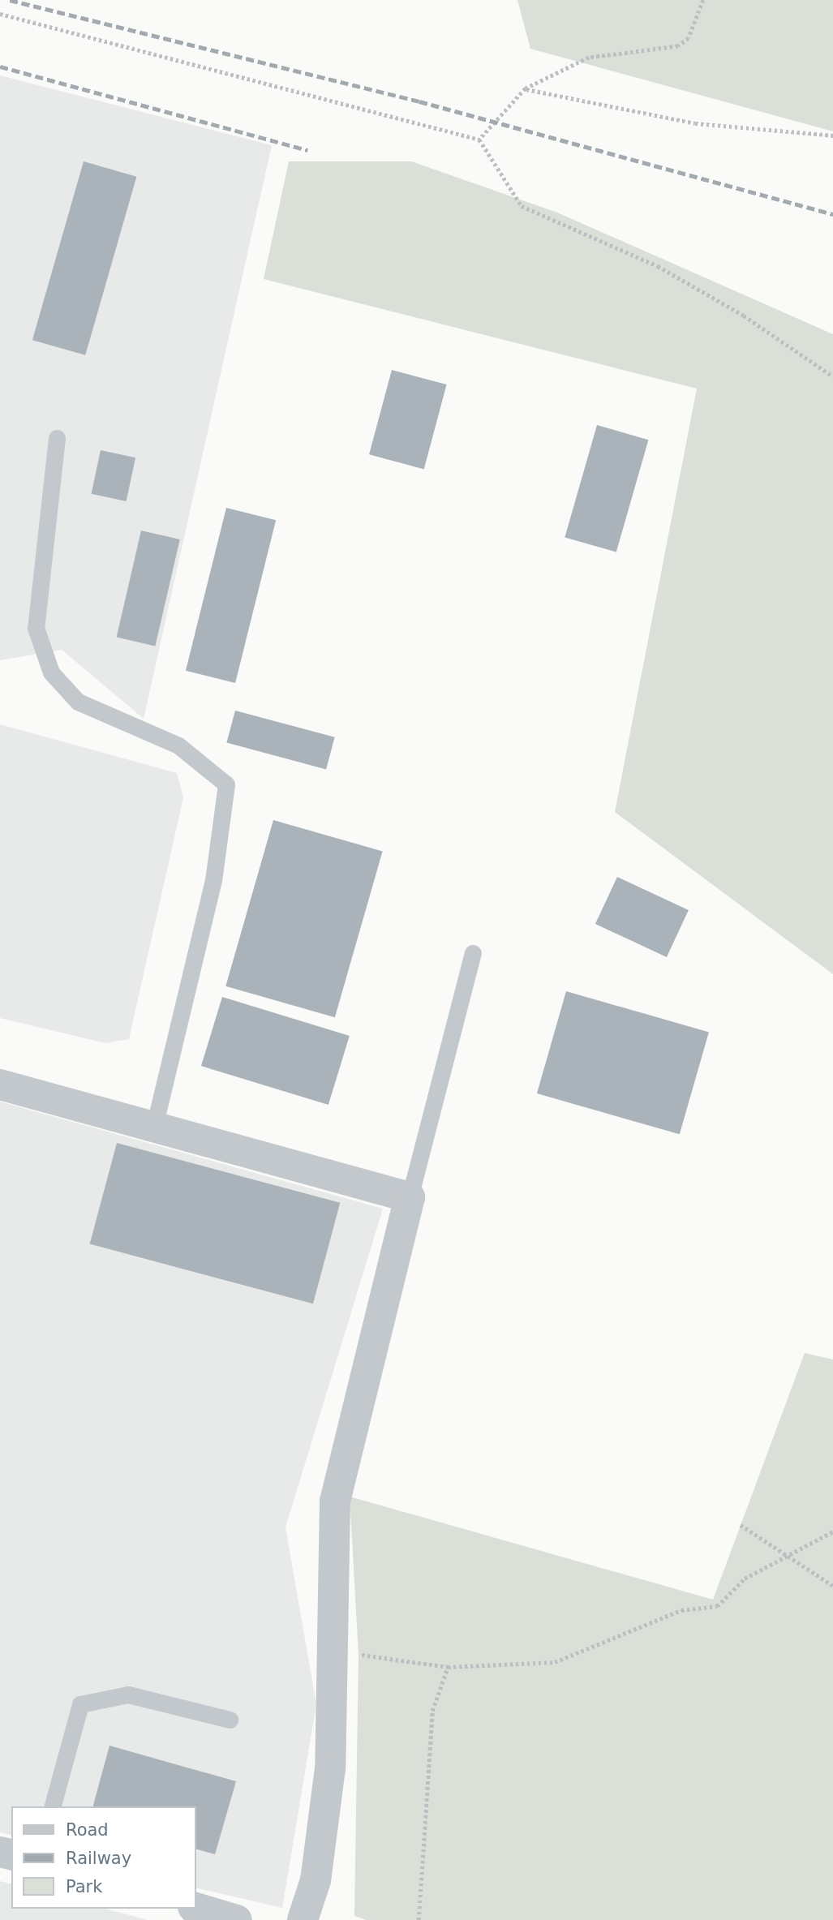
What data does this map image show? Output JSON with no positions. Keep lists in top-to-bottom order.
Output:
{
  "legend": ["Road", "Railway", "Park"]
}
